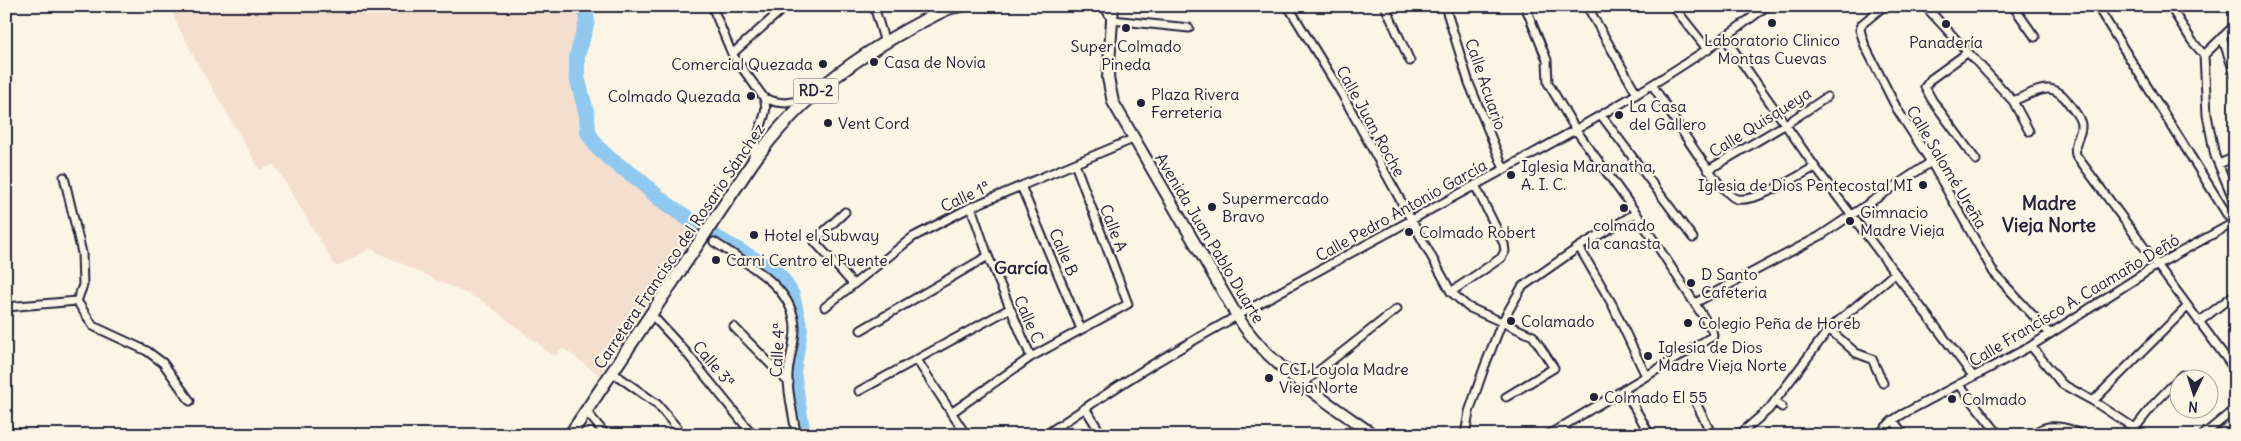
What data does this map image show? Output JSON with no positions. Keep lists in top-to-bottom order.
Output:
{
  "streets": {
    "main road": ["RD-2", "Avenida Juan Pablo Duarte", "Carretera Francisco del Rosario Sánchez"],
    "street": [
      "Calle Acuario",
      "Calle Juan Roche",
      "Calle Quisqueya",
      "Calle Salomé Ureña",
      "Calle 1ª",
      "Calle Pedro Antonio García",
      "Calle A",
      "Calle B",
      "Calle Francisco A. Caamaño Deñó",
      "Calle C",
      "Calle 4ª",
      "Calle 3ª"
    ]
  },
  "crossings": [
    ["Calle Acuario", "Calle Pedro Antonio García"],
    ["Calle Juan Roche", "Calle Pedro Antonio García"],
    ["Calle Salomé Ureña", "Calle Francisco A. Caamaño Deñó"],
    ["Calle 1ª", "Calle A"],
    ["Calle 1ª", "Avenida Juan Pablo Duarte"],
    ["Calle 1ª", "Calle B"],
    ["Calle 1ª", "Calle C"],
    ["Calle Pedro Antonio García", "Avenida Juan Pablo Duarte"],
    ["Calle A", "Calle B"],
    ["Carretera Francisco del Rosario Sánchez", "Calle 4ª"],
    ["Carretera Francisco del Rosario Sánchez", "Calle 3ª"]
  ],
  "districts": ["Madre Vieja Norte", "García"],
  "places": [
    "Laboratorio Clinico Montas Cuevas",
    "Panadería",
    "Super Colmado Pineda",
    "Casa de Novia",
    "Comercial Quezada",
    "Colmado Quezada",
    "Plaza Rivera Ferreteria",
    "La Casa del Gallero",
    "Vent Cord",
    "Iglesia Maranatha, A. I. C.",
    "Iglesia de Dios Pentecostal MI",
    "Supermercado Bravo",
    "colmado la canasta",
    "Gimnacio Madre Vieja",
    "Colmado Robert",
    "Hotel el Subway",
    "Carni Centro el Puente",
    "D Santo Cafeteria",
    "Colamado",
    "Colegio Peña de Horeb",
    "Iglesia de Dios Madre Vieja Norte",
    "CCI Loyola Madre Vieja Norte",
    "Colmado El 55",
    "Colmado"
  ],
  "north": "bottom"
}
